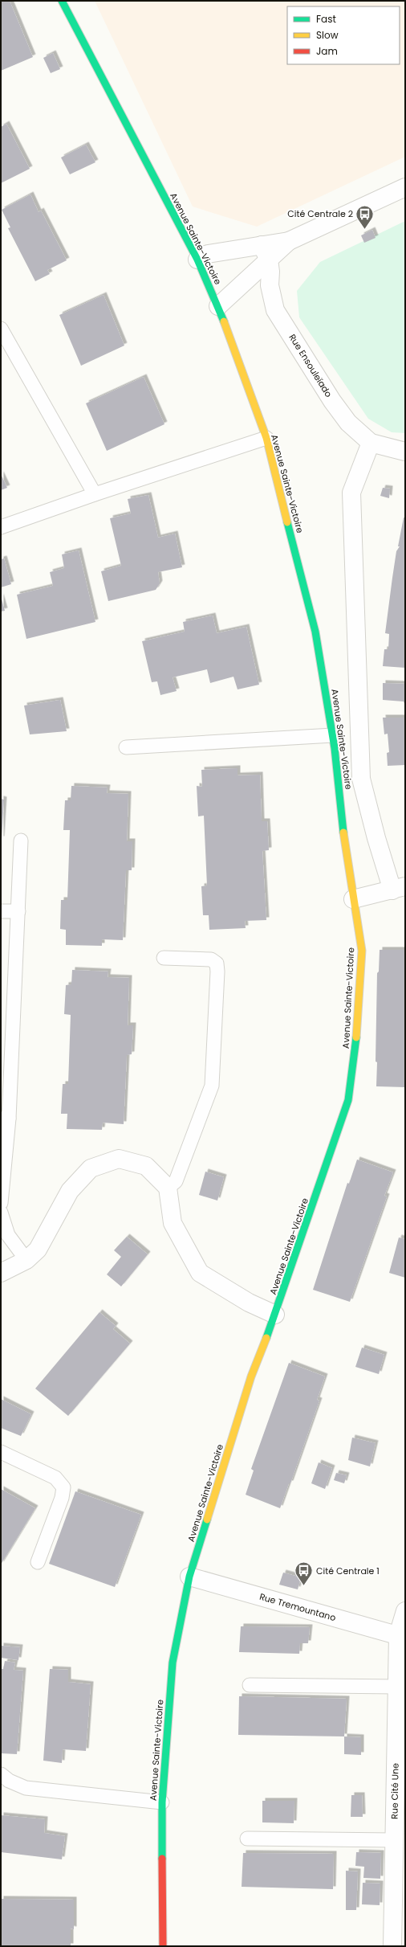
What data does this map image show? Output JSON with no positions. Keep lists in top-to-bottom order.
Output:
{
  "streets": {
    "street": [
      "Avenue Sainte-Victoire",
      "Rue Ensouleïado",
      "Rue Tremountano",
      "Rue Cité Une"
    ]
  },
  "crossings": [
    ["Avenue Sainte-Victoire", "Rue Tremountano"],
    ["Rue Tremountano", "Rue Cité Une"]
  ],
  "places": {
    "bus stop": ["Cité Centrale 2", "Cité Centrale 1"]
  },
  "legend": ["Fast", "Slow", "Jam"]
}
